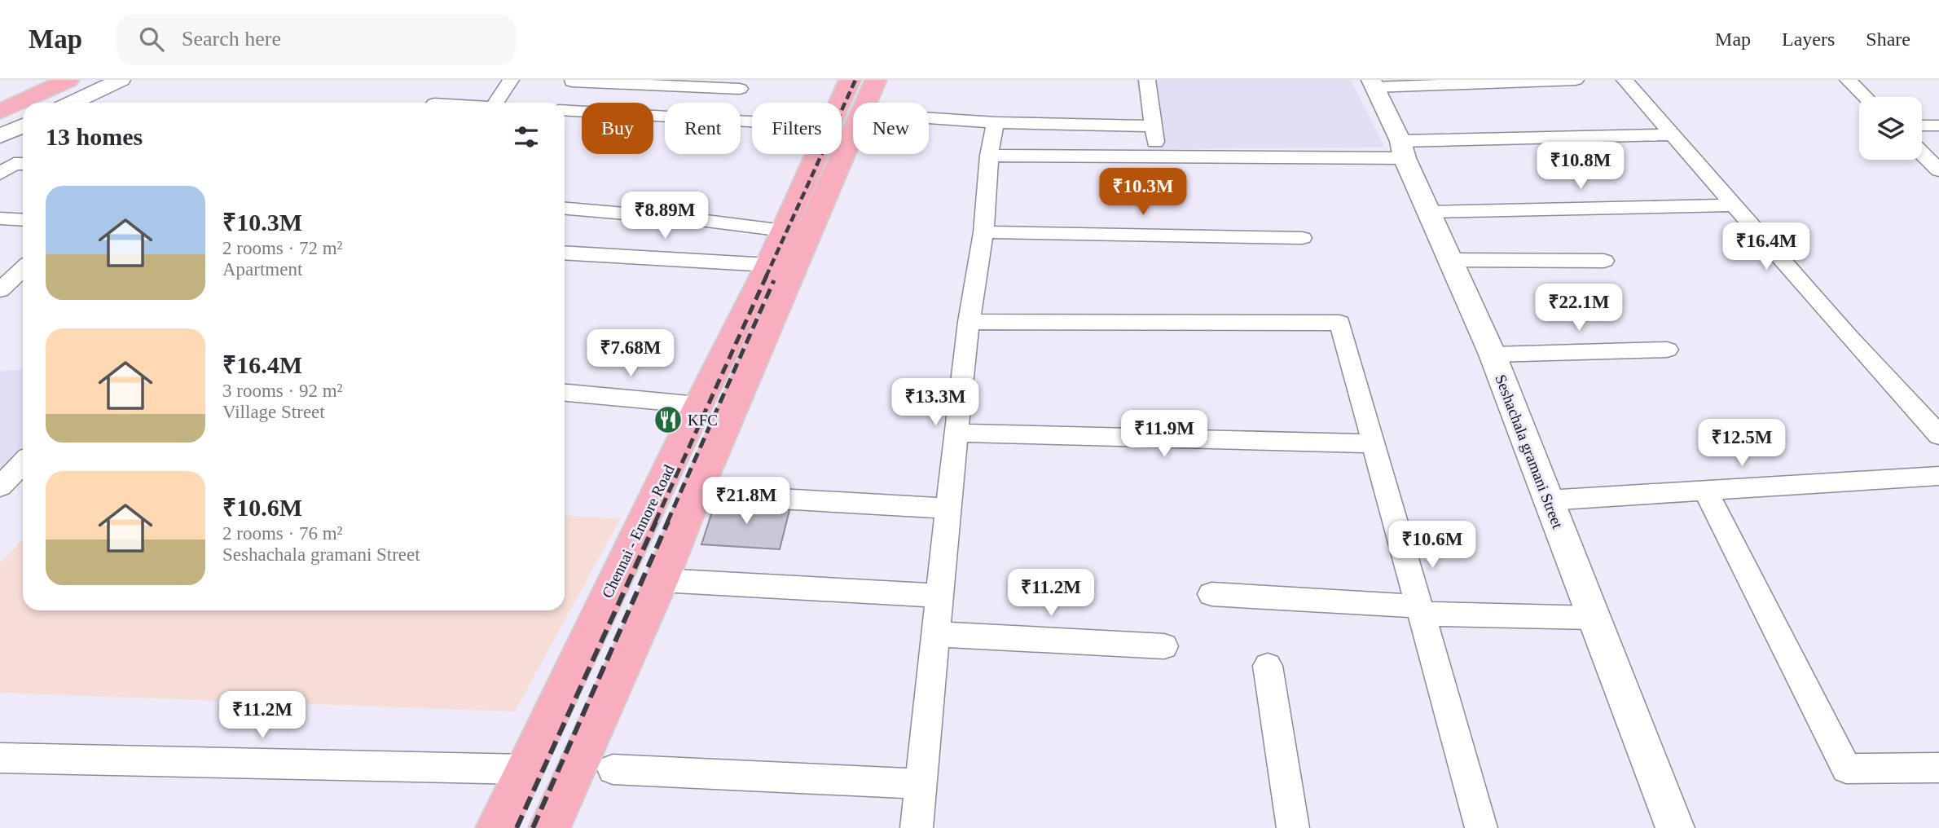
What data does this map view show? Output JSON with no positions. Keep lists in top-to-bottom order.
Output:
{
  "streets": {
    "main road": ["Chennai - Ennore Road"],
    "street": ["Seshachala gramani Street"]
  },
  "places": {
    "restaurant": ["KFC"]
  },
  "page": {
    "header": "Map",
    "search": "Search here",
    "nav": ["Map", "Layers", "Share"],
    "chip": [
      "Buy",
      "Rent",
      "Filters",
      "New"
    ],
    "heading": "13 homes",
    "price": [
      "₹10.8M",
      "₹10.3M",
      "₹8.89M",
      "₹16.4M",
      "₹22.1M",
      "₹7.68M",
      "₹13.3M",
      "₹11.9M",
      "₹12.5M",
      "₹21.8M",
      "₹10.6M",
      "₹11.2M",
      "₹11.2M"
    ],
    "list": [
      {
        "name": "₹10.3M",
        "note": "2 rooms · 72 m² · Apartment"
      },
      {
        "name": "₹16.4M",
        "note": "3 rooms · 92 m² · Village Street"
      },
      {
        "name": "₹10.6M",
        "note": "2 rooms · 76 m² · Seshachala gramani Street"
      }
    ]
  }
}
